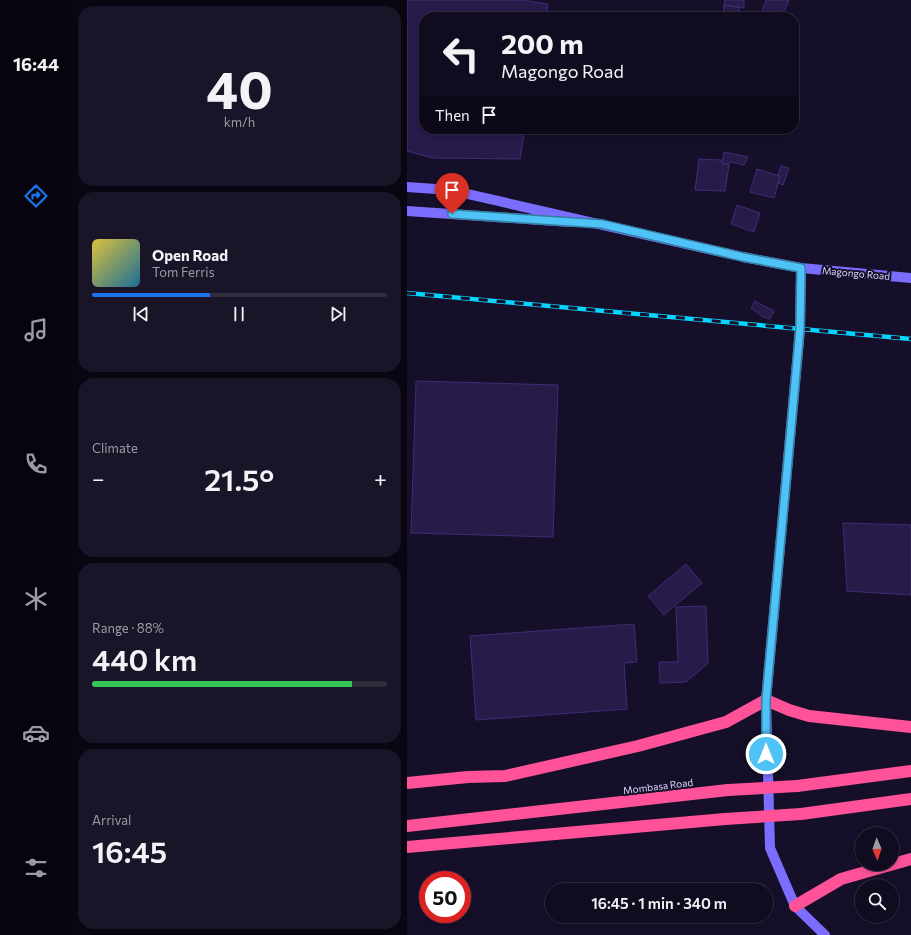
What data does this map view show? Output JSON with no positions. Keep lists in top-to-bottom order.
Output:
{
  "streets": {
    "highway": ["Mombasa Road"],
    "main road": ["Magongo Road"]
  },
  "north": "bottom",
  "page": {
    "tabs": "16:44",
    "tile": [
      ["40", "km/h"],
      "Climate",
      ["Range · 88%", "440 km"],
      ["Arrival", "16:45"]
    ],
    "turn": ["200 m", "Magongo Road"],
    "then": "Then",
    "song": ["Open Road", "Tom Ferris"],
    "heat": ["−", "21.5°", "+"],
    "limit": "50",
    "trip": "16:45 · 1 min · 340 m"
  }
}
